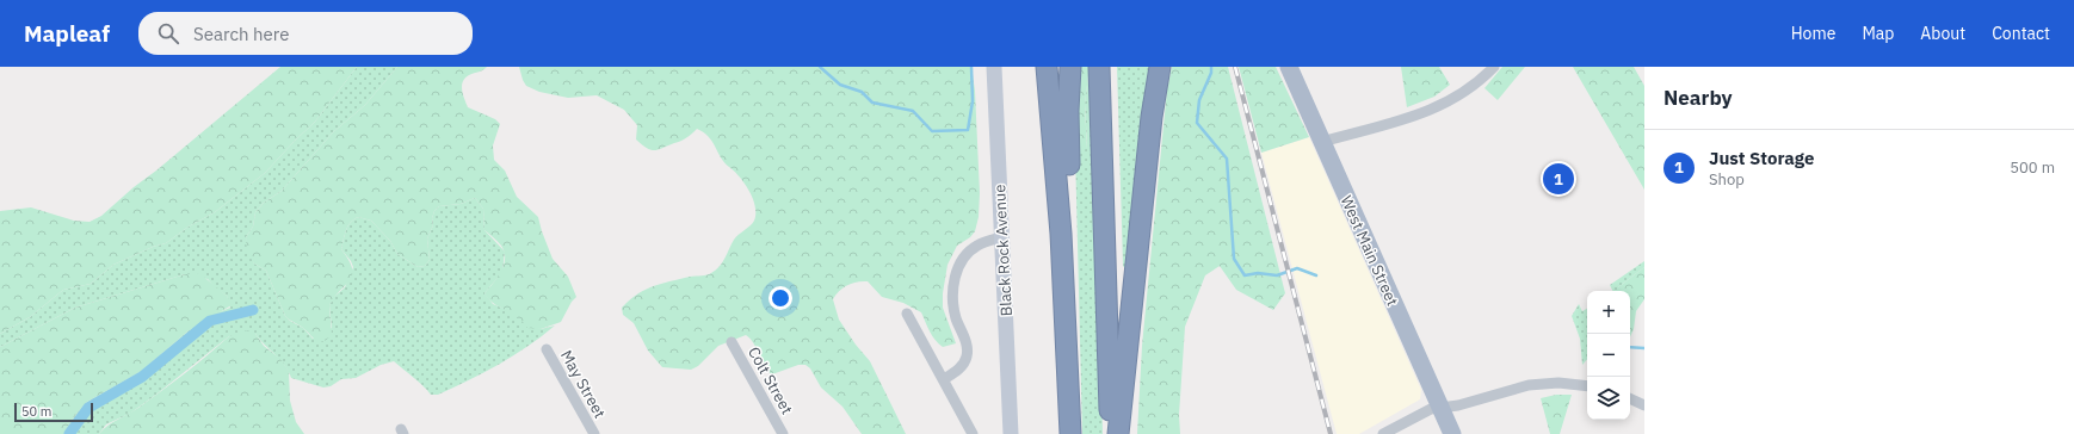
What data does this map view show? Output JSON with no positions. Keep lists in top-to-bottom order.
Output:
{
  "streets": {
    "main road": ["West Main Street"],
    "street": ["Black Rock Avenue", "Colt Street", "May Street"]
  },
  "scale_bar": "50 m",
  "page": {
    "header": "Mapleaf",
    "search": "Search here",
    "nav": [
      "Home",
      "Map",
      "About",
      "Contact"
    ],
    "heading": "Nearby",
    "list": [
      {
        "mark": "1",
        "name": "Just Storage",
        "note": "Shop",
        "value": "500 m"
      }
    ],
    "pins": "1",
    "map_buttons": ["+", "−"],
    "scale": "50 m"
  }
}
